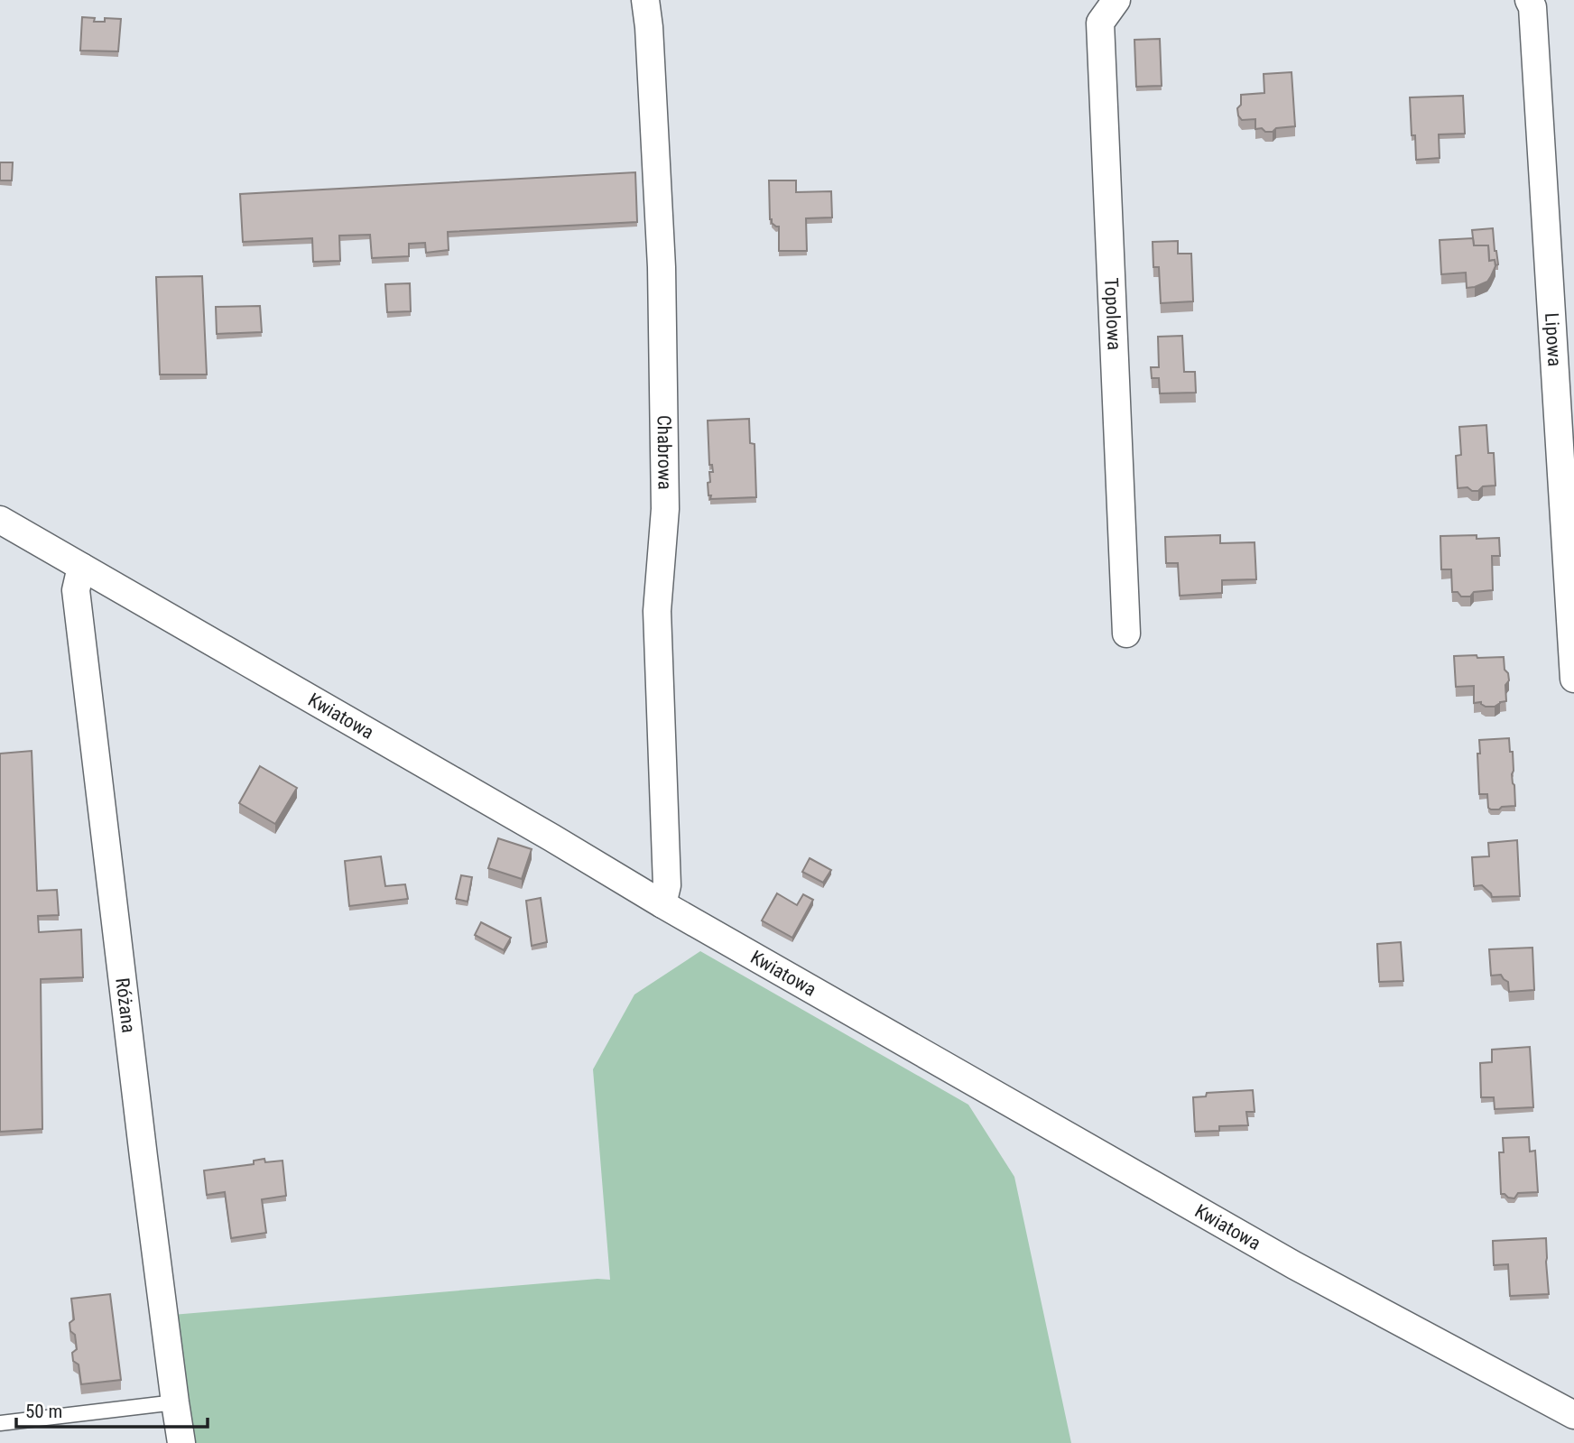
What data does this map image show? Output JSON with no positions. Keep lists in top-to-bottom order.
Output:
{
  "streets": {
    "street": [
      "Topolowa",
      "Lipowa",
      "Chabrowa",
      "Kwiatowa",
      "Różana"
    ]
  },
  "crossings": [
    ["Chabrowa", "Kwiatowa"],
    ["Kwiatowa", "Różana"]
  ],
  "scale_bar": "50 m"
}
